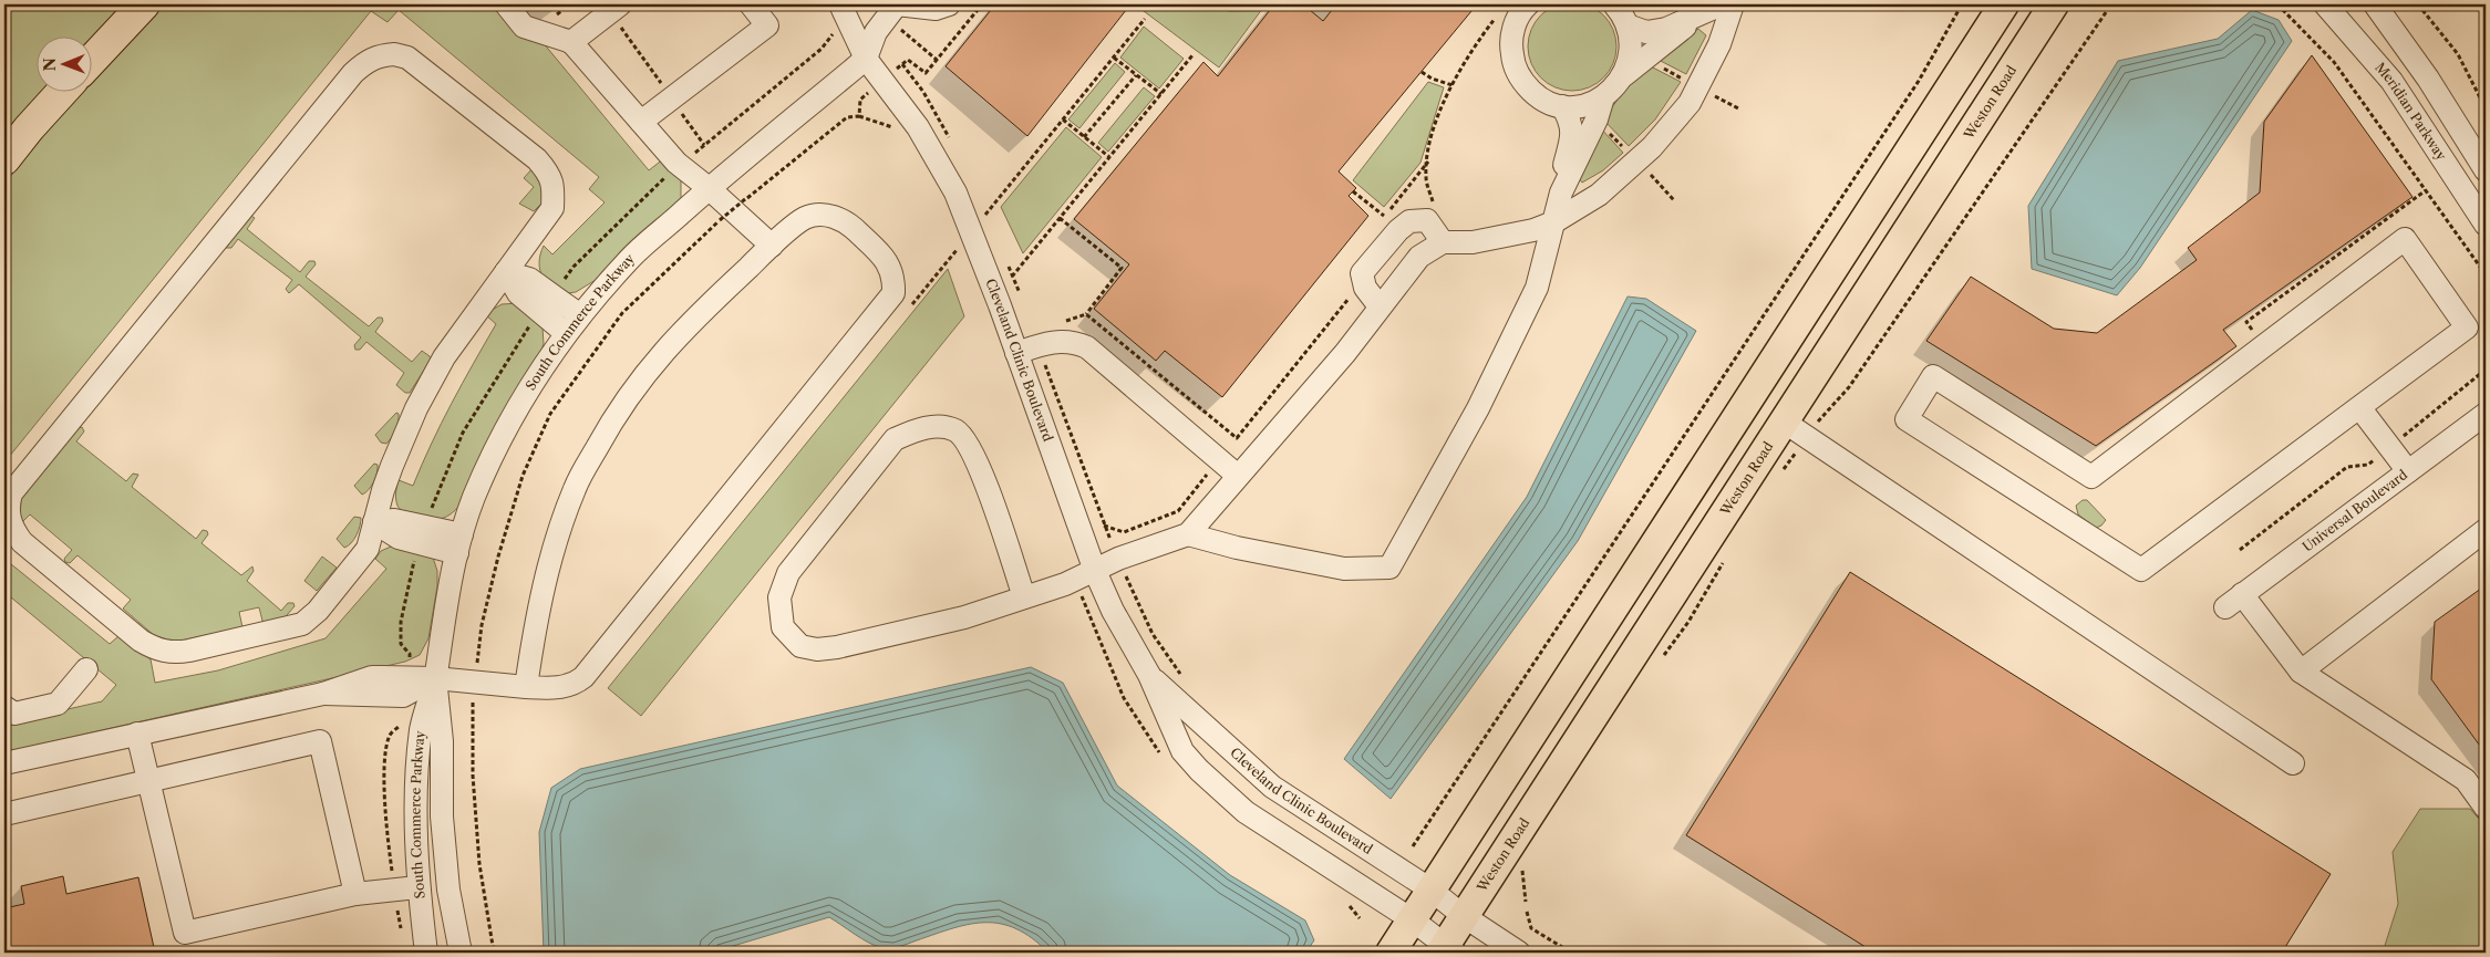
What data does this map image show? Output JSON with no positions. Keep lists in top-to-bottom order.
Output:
{
  "streets": {
    "main road": ["Weston Road"],
    "street": [
      "Meridian Parkway",
      "South Commerce Parkway",
      "Cleveland Clinic Boulevard",
      "Universal Boulevard"
    ]
  },
  "crossings": [
    ["Weston Road", "Cleveland Clinic Boulevard"],
    ["South Commerce Parkway", "Cleveland Clinic Boulevard"]
  ],
  "north": "left"
}
